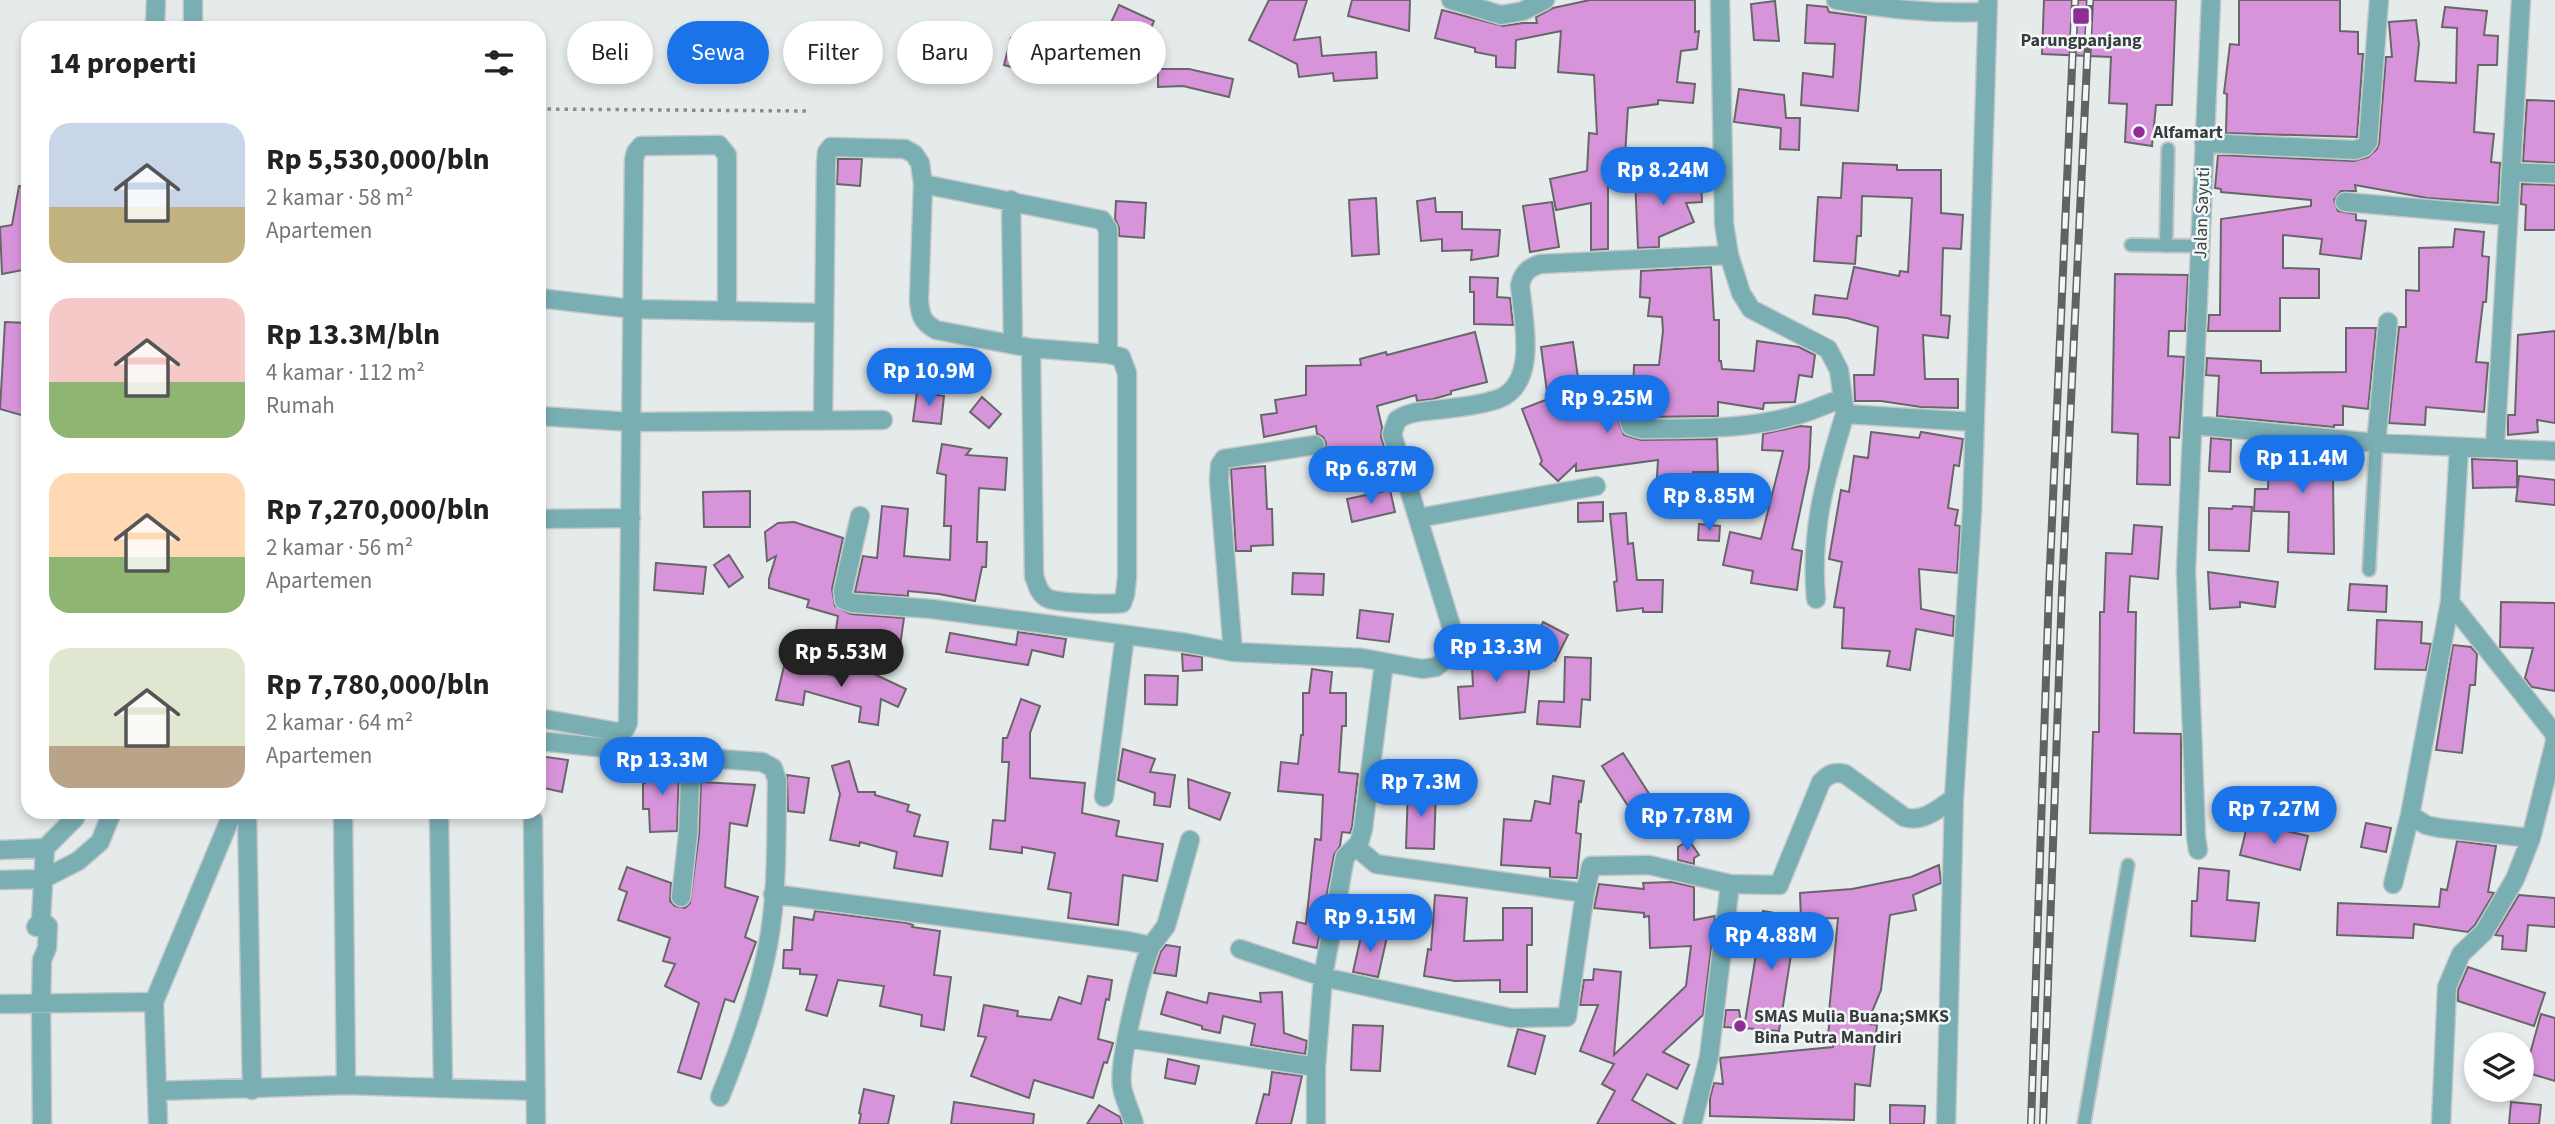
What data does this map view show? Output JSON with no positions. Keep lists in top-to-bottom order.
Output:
{
  "streets": {
    "street": ["Jalan Sayuti"]
  },
  "places": {
    "transit": ["Parungpanjang"],
    "other": ["Alfamart", "SMAS Mulia Buana;SMKS Bina Putra Mandiri"]
  },
  "page": {
    "chip": [
      "Beli",
      "Sewa",
      "Filter",
      "Baru",
      "Apartemen"
    ],
    "heading": "14 properti",
    "list": [
      {
        "name": "Rp 5,530,000/bln",
        "note": "2 kamar · 58 m² · Apartemen"
      },
      {
        "name": "Rp 13.3M/bln",
        "note": "4 kamar · 112 m² · Rumah"
      },
      {
        "name": "Rp 7,270,000/bln",
        "note": "2 kamar · 56 m² · Apartemen"
      },
      {
        "name": "Rp 7,780,000/bln",
        "note": "2 kamar · 64 m² · Apartemen"
      }
    ],
    "price": [
      "Rp 8.24M",
      "Rp 10.9M",
      "Rp 9.25M",
      "Rp 11.4M",
      "Rp 6.87M",
      "Rp 8.85M",
      "Rp 13.3M",
      "Rp 5.53M",
      "Rp 13.3M",
      "Rp 7.3M",
      "Rp 7.27M",
      "Rp 7.78M",
      "Rp 9.15M",
      "Rp 4.88M"
    ]
  }
}
